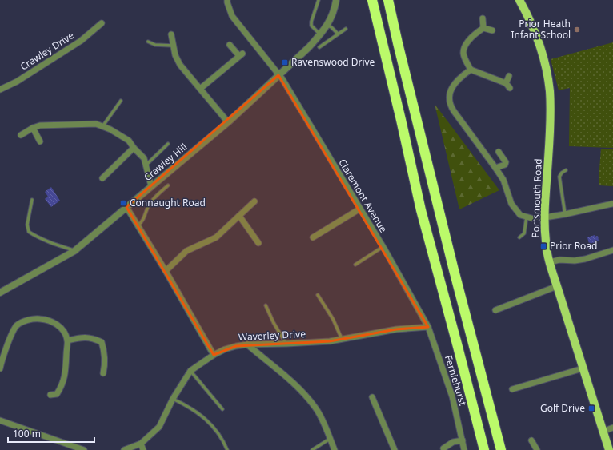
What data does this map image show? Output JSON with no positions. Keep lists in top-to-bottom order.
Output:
{
  "streets": {
    "main road": ["Portsmouth Road"],
    "street": [
      "Crawley Drive",
      "Crawley Hill",
      "Claremont Avenue",
      "Waverley Drive",
      "Ferniehurst"
    ]
  },
  "crossings": [
    ["Crawley Hill", "Claremont Avenue"],
    ["Claremont Avenue", "Waverley Drive"],
    ["Claremont Avenue", "Ferniehurst"],
    ["Waverley Drive", "Ferniehurst"]
  ],
  "places": {
    "other": ["Prior Heath Infant School"],
    "transit": [
      "Ravenswood Drive",
      "Connaught Road",
      "Prior Road",
      "Golf Drive"
    ]
  },
  "scale_bar": "100 m"
}
